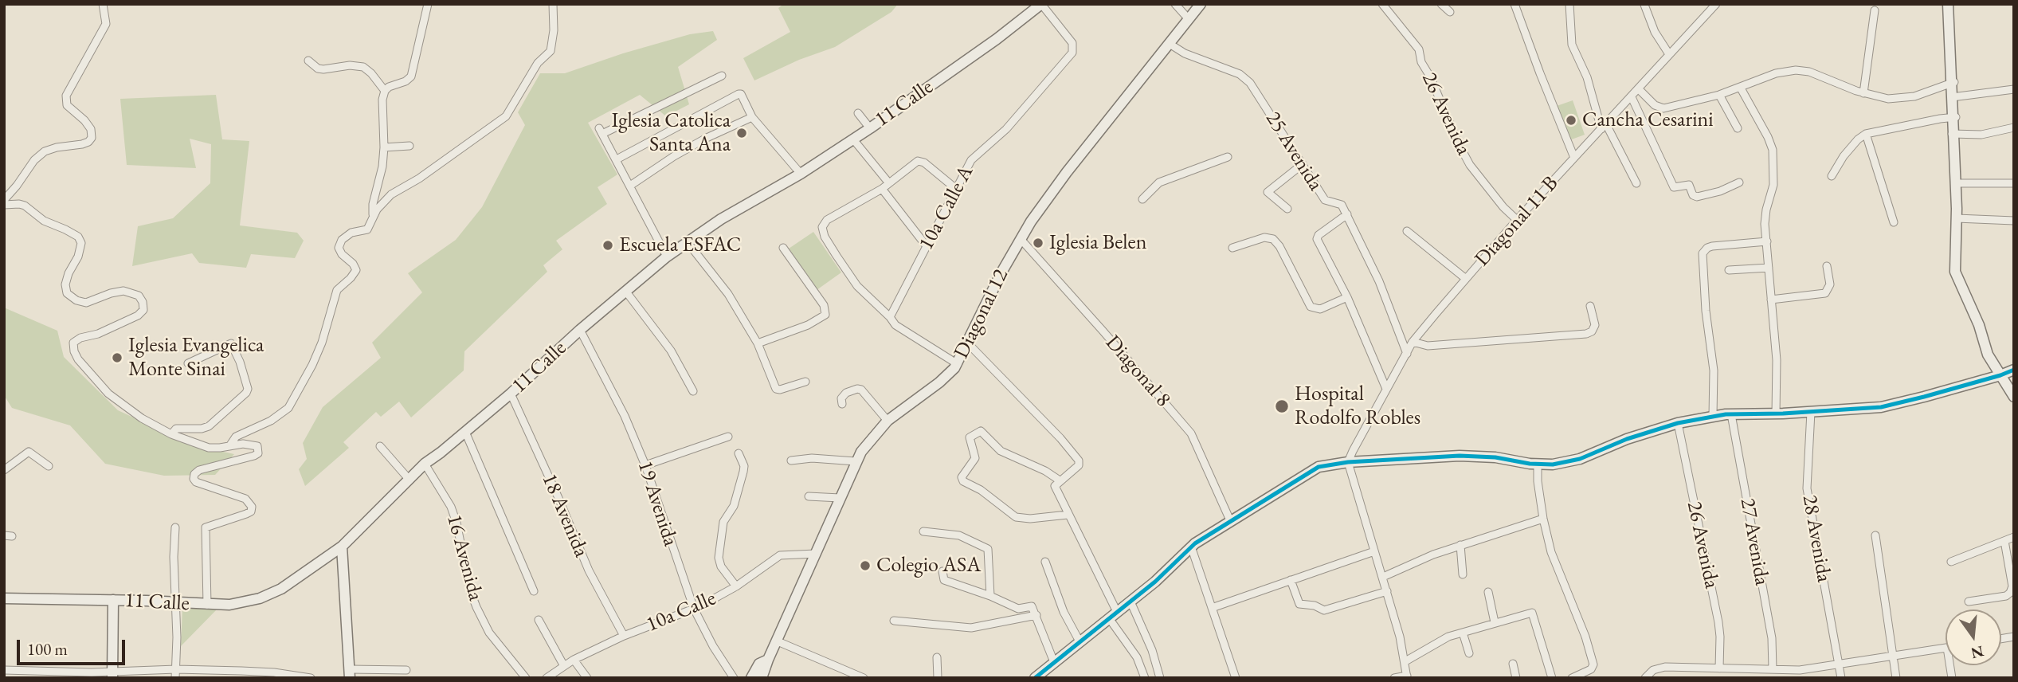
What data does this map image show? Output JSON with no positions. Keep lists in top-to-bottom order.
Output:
{
  "streets": {
    "street": [
      "11 Calle",
      "26 Avenida",
      "25 Avenida",
      "10a Calle A",
      "Diagonal 11 B",
      "Diagonal 12",
      "Diagonal 8",
      "19 Avenida",
      "18 Avenida",
      "28 Avenida",
      "27 Avenida",
      "16 Avenida",
      "10a Calle"
    ]
  },
  "crossings": [
    ["11 Calle", "10a Calle A"],
    ["11 Calle", "19 Avenida"],
    ["11 Calle", "18 Avenida"],
    ["11 Calle", "16 Avenida"],
    ["26 Avenida", "Diagonal 11 B"],
    ["25 Avenida", "Diagonal 12"],
    ["Diagonal 12", "Diagonal 8"],
    ["Diagonal 12", "10a Calle"],
    ["19 Avenida", "10a Calle"],
    ["18 Avenida", "10a Calle"]
  ],
  "places": [
    "Cancha Cesarini",
    "Iglesia Catolica Santa Ana",
    "Iglesia Belen",
    "Escuela ESFAC",
    "Iglesia Evangelica Monte Sinai",
    "Hospital Rodolfo Robles",
    "Colegio ASA"
  ],
  "scale_bar": "100 m",
  "north": "bottom"
}
